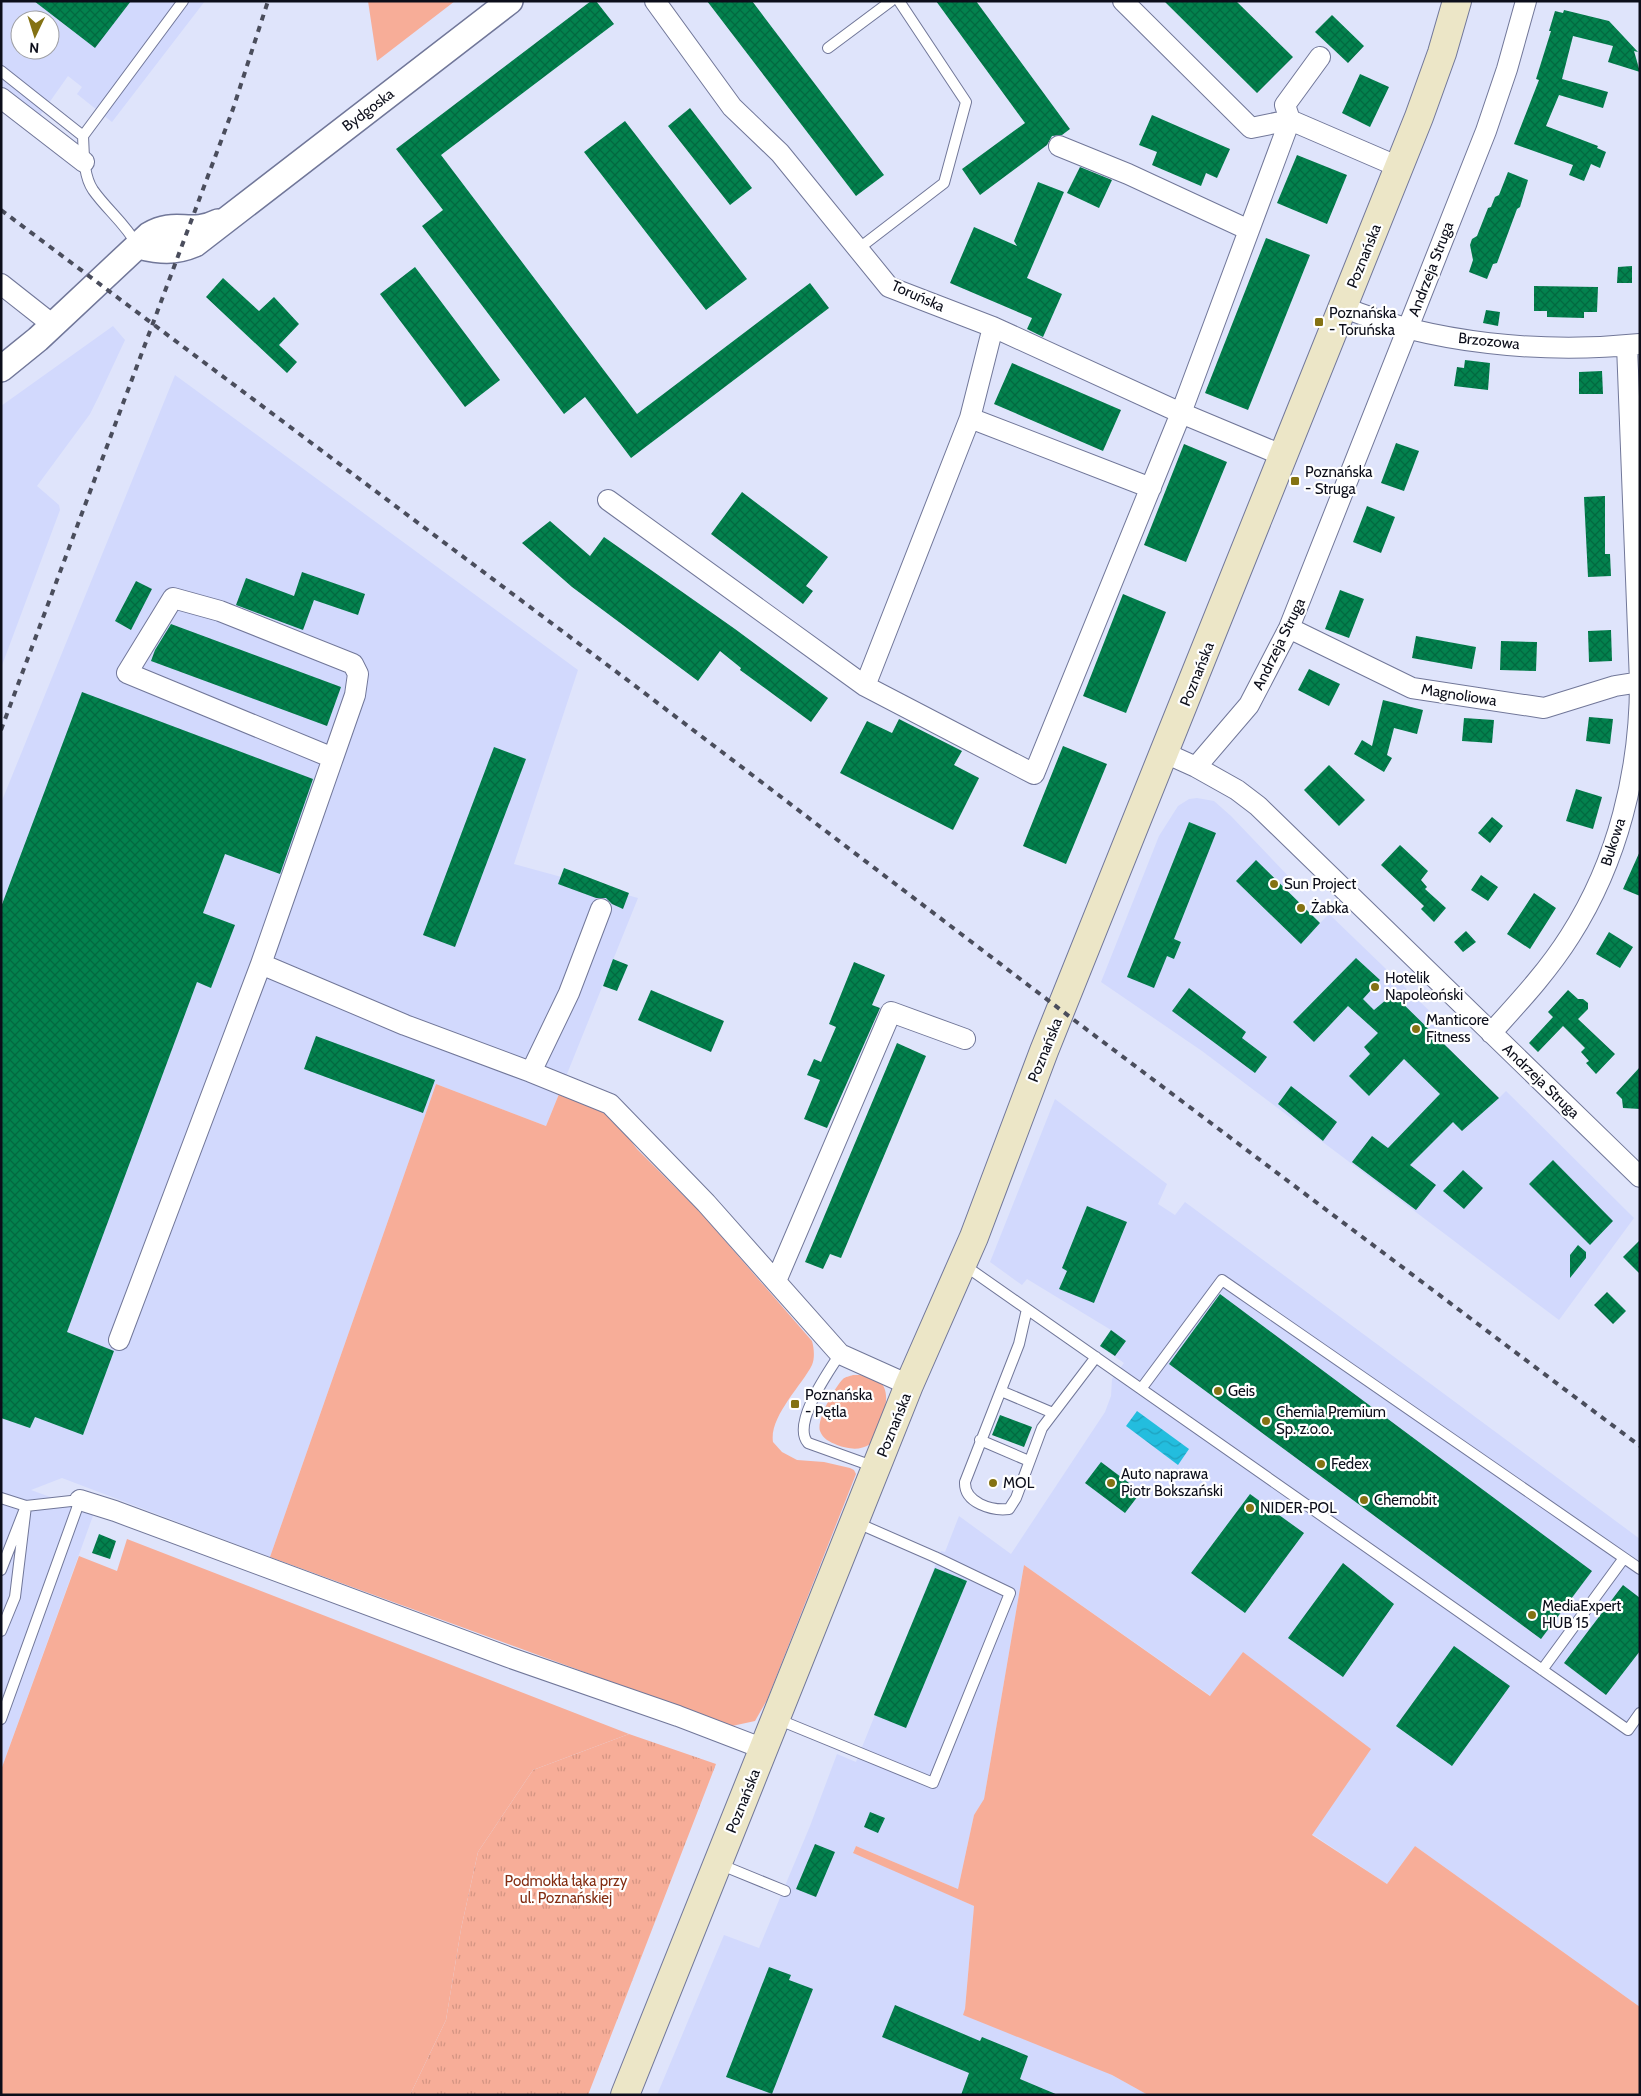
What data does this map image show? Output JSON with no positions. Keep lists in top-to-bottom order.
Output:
{
  "streets": {
    "main road": ["Poznańska"],
    "street": [
      "Bydgoska",
      "Andrzeja Struga",
      "Toruńska",
      "Brzozowa",
      "Magnoliowa",
      "Bukowa"
    ]
  },
  "crossings": [
    ["Poznańska", "Andrzeja Struga"],
    ["Poznańska", "Toruńska"],
    ["Poznańska", "Brzozowa"],
    ["Andrzeja Struga", "Brzozowa"],
    ["Andrzeja Struga", "Magnoliowa"],
    ["Andrzeja Struga", "Bukowa"],
    ["Brzozowa", "Bukowa"],
    ["Magnoliowa", "Bukowa"]
  ],
  "parks": ["Podmokła łąka przy ul. Poznańskiej"],
  "places": {
    "transit": ["Poznańska - Toruńska", "Poznańska - Struga", "Poznańska - Pętla"],
    "other": [
      "Sun Project",
      "Żabka",
      "Hotelik Napoleoński",
      "Manticore Fitness",
      "Geis",
      "Chemia Premium Sp. z.o.o.",
      "Fedex",
      "MOL",
      "Auto naprawa Piotr Bokszański",
      "Chemobit",
      "NIDER-POL",
      "MediaExpert HUB 15"
    ]
  },
  "north": "bottom"
}
